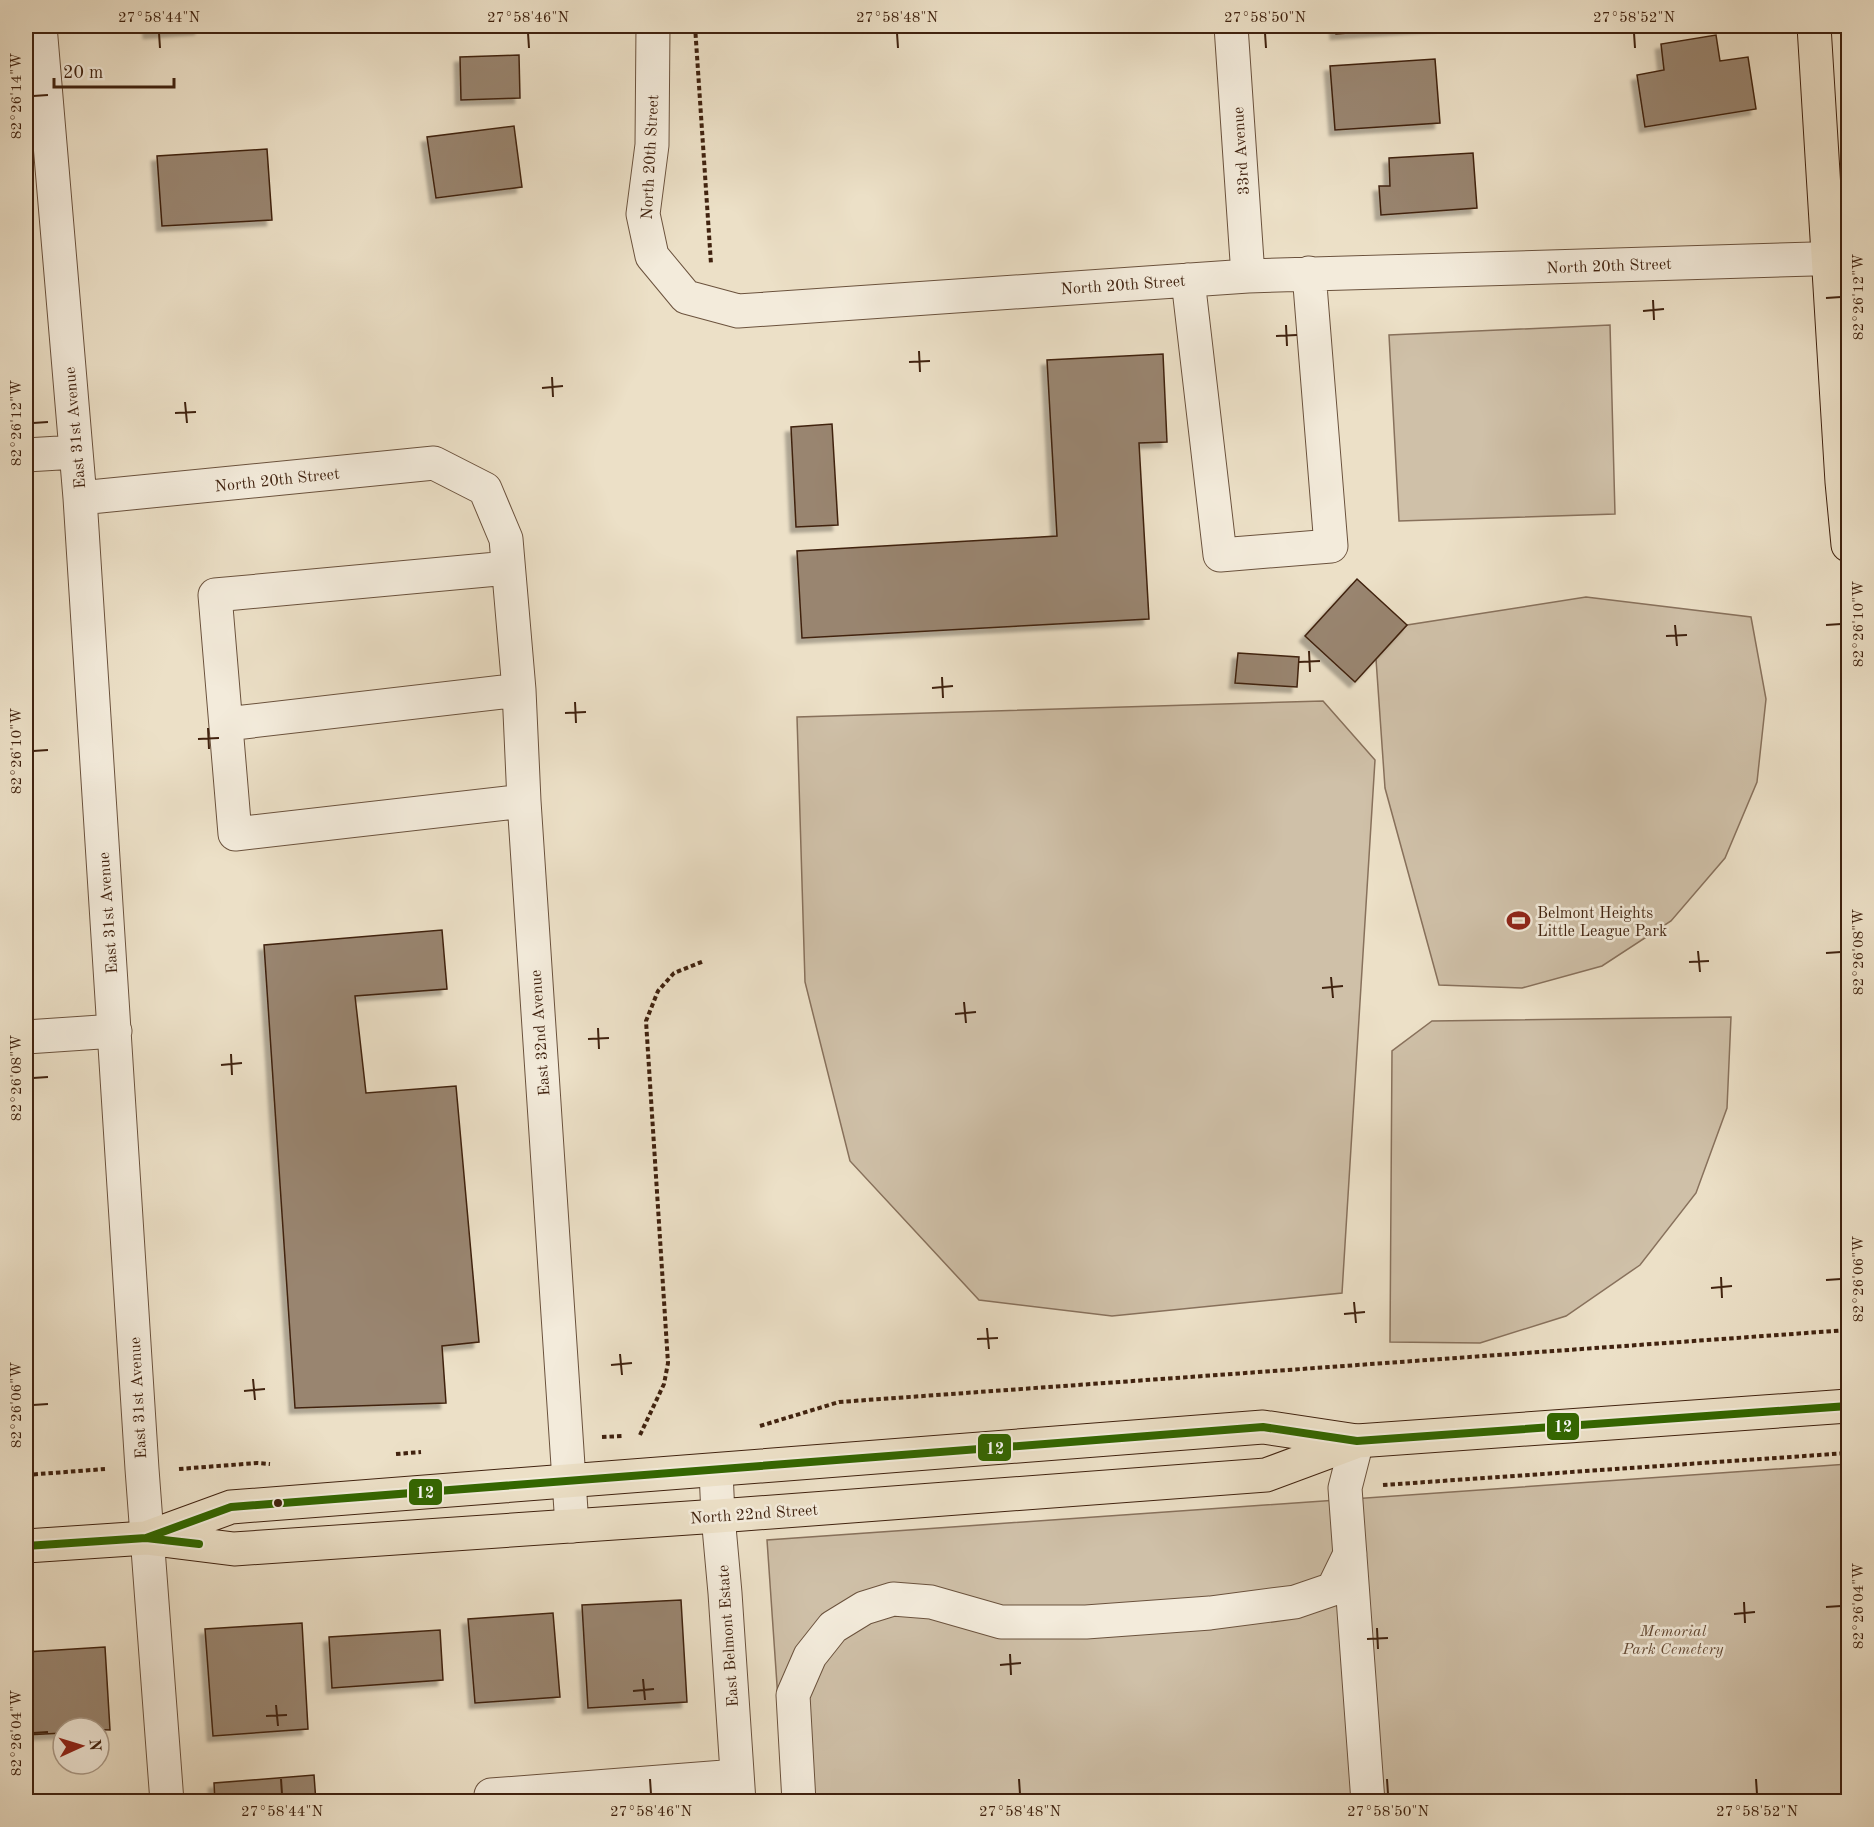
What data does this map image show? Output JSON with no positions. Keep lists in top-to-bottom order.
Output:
{
  "streets": {
    "main road": ["North 22nd Street"],
    "street": [
      "33rd Avenue",
      "North 20th Street",
      "East 31st Avenue",
      "East 32nd Avenue",
      "East Belmont Estate"
    ]
  },
  "crossings": [
    ["33rd Avenue", "North 20th Street"],
    ["North 20th Street", "East 31st Avenue"],
    ["North 20th Street", "East 32nd Avenue"],
    ["East 31st Avenue", "North 22nd Street"],
    ["East 32nd Avenue", "North 22nd Street"],
    ["North 22nd Street", "East Belmont Estate"]
  ],
  "parks": ["Memorial Park Cemetery"],
  "places": {
    "sports": ["Belmont Heights Little League Park"]
  },
  "lines": ["transit line 12"],
  "scale_bar": "20 m",
  "north": "right",
  "coordinates": [
    "27°58'44\"N",
    "27°58'46\"N",
    "27°58'48\"N",
    "27°58'50\"N",
    "27°58'52\"N",
    "82°26'14\"W",
    "82°26'12\"W",
    "82°26'10\"W",
    "82°26'08\"W",
    "82°26'06\"W",
    "82°26'04\"W"
  ]
}
